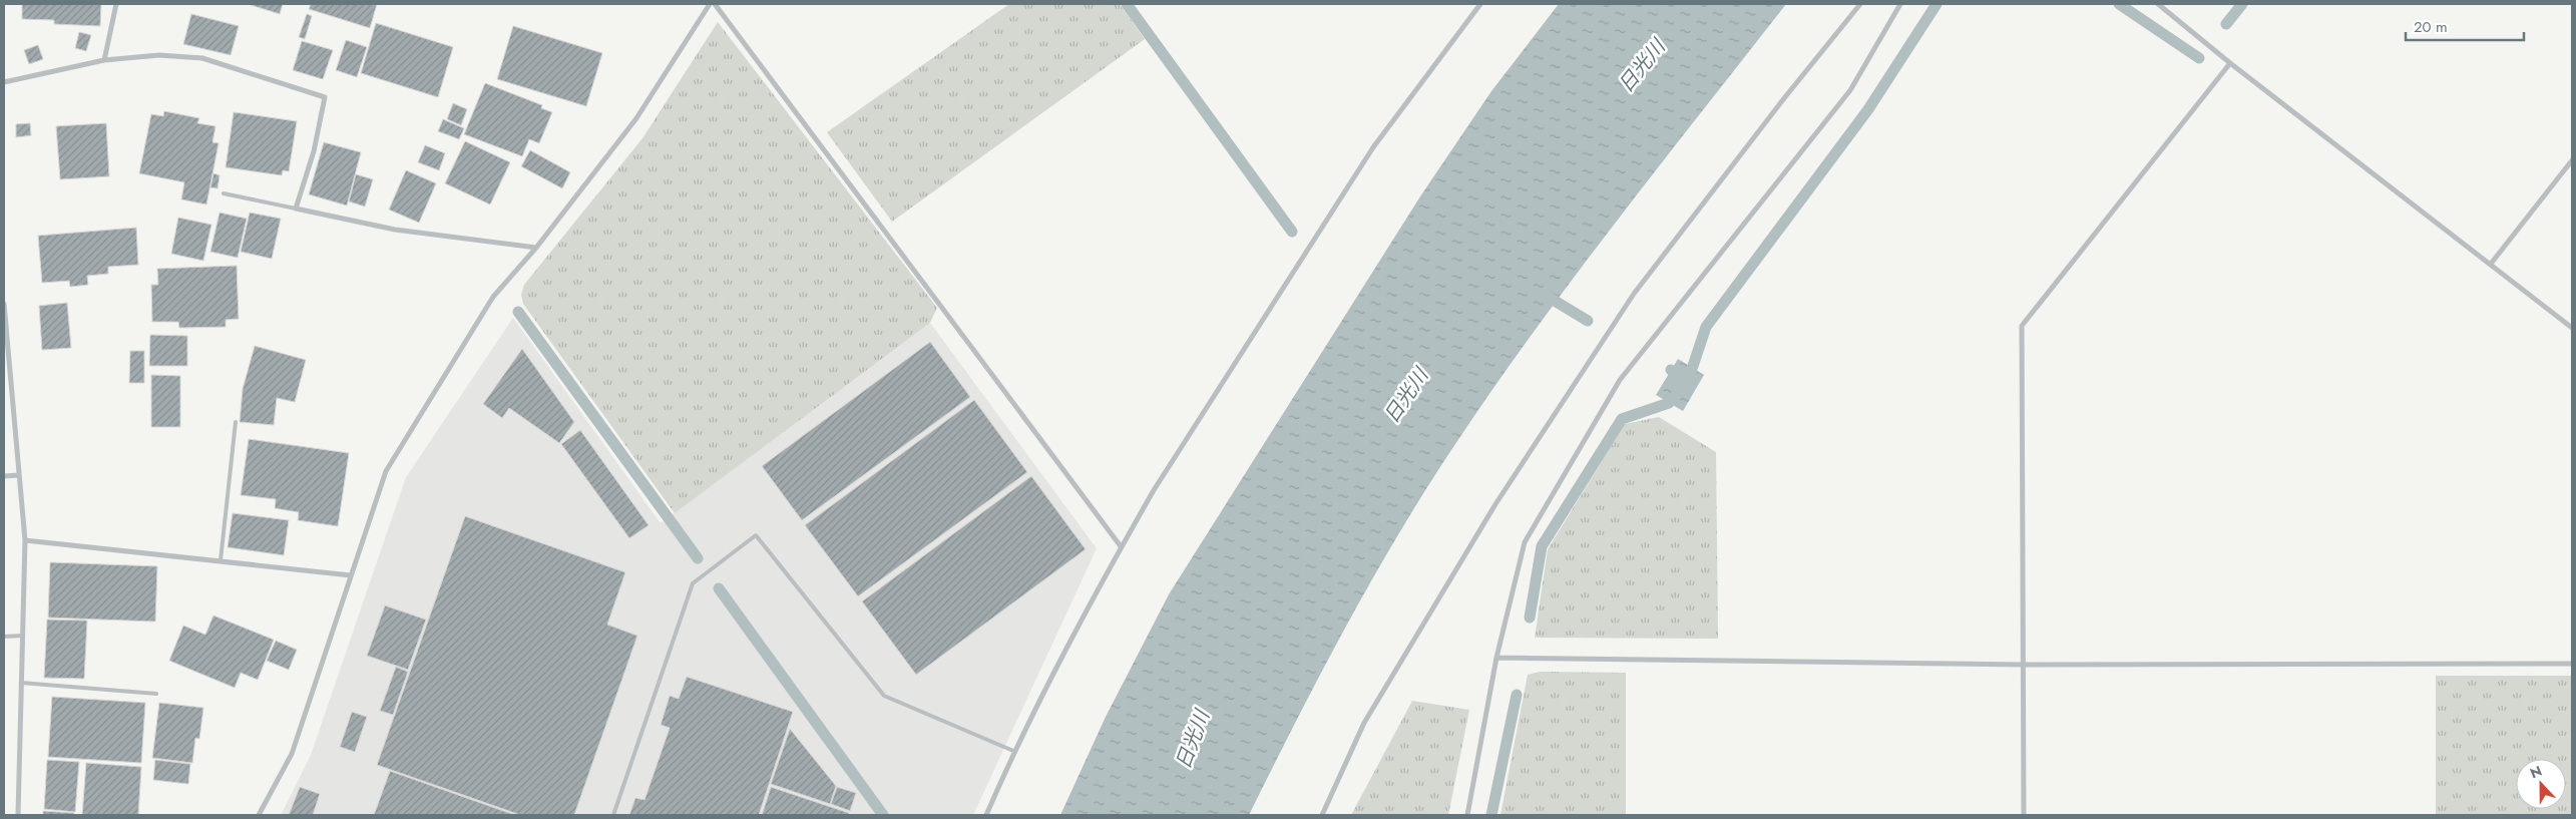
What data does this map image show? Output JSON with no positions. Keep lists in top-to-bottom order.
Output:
{
  "water": ["日光川"],
  "scale_bar": "20 m",
  "north": "top"
}
